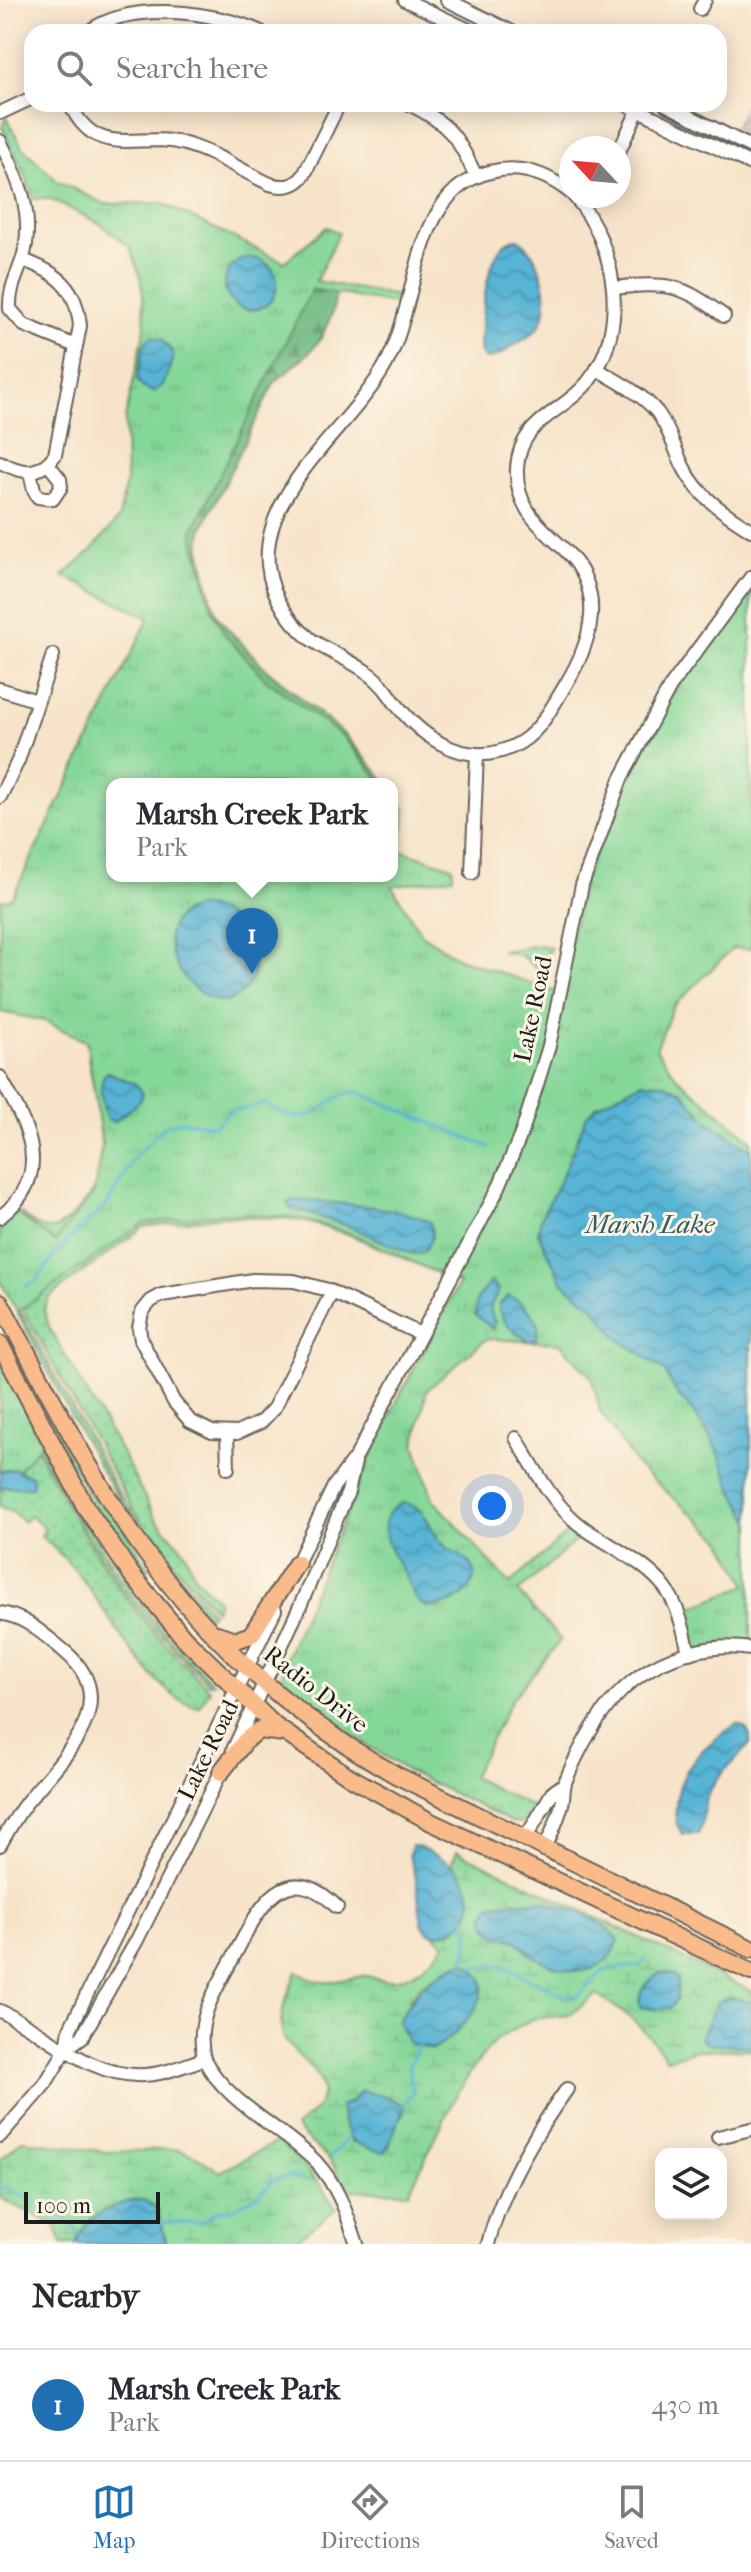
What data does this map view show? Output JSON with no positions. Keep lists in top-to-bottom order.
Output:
{
  "streets": {
    "main road": ["Radio Drive"],
    "street": ["Lake Road"]
  },
  "crossings": [
    ["Lake Road", "Radio Drive"]
  ],
  "water": ["Marsh Lake"],
  "scale_bar": "100 m",
  "north": "top left",
  "page": {
    "search": "Search here",
    "popup": ["Marsh Creek Park", "Park"],
    "pins": "1",
    "scale": "100 m",
    "heading": "Nearby",
    "list": [
      {
        "mark": "1",
        "name": "Marsh Creek Park",
        "note": "Park",
        "value": "430 m"
      }
    ],
    "nav": ["Map", "Directions", "Saved"]
  }
}
